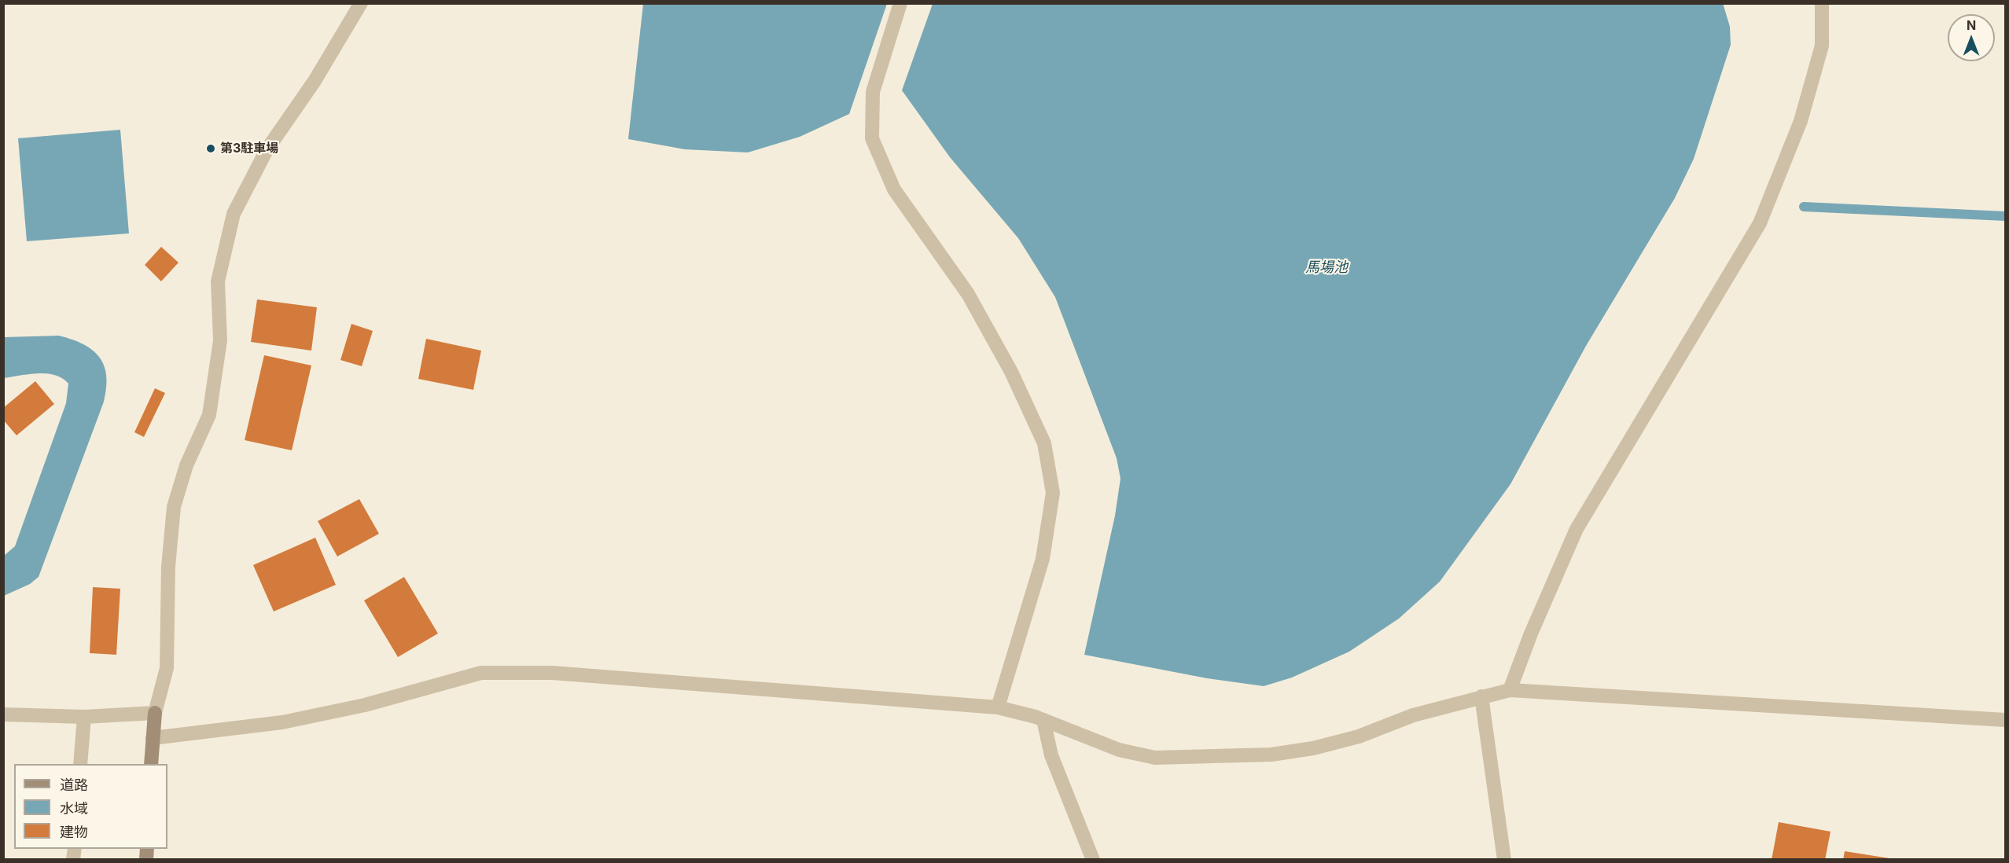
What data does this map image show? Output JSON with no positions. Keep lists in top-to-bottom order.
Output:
{
  "water": ["馬場池"],
  "places": ["第3駐車場"],
  "legend": ["道路", "水域", "建物"],
  "north": "top"
}
